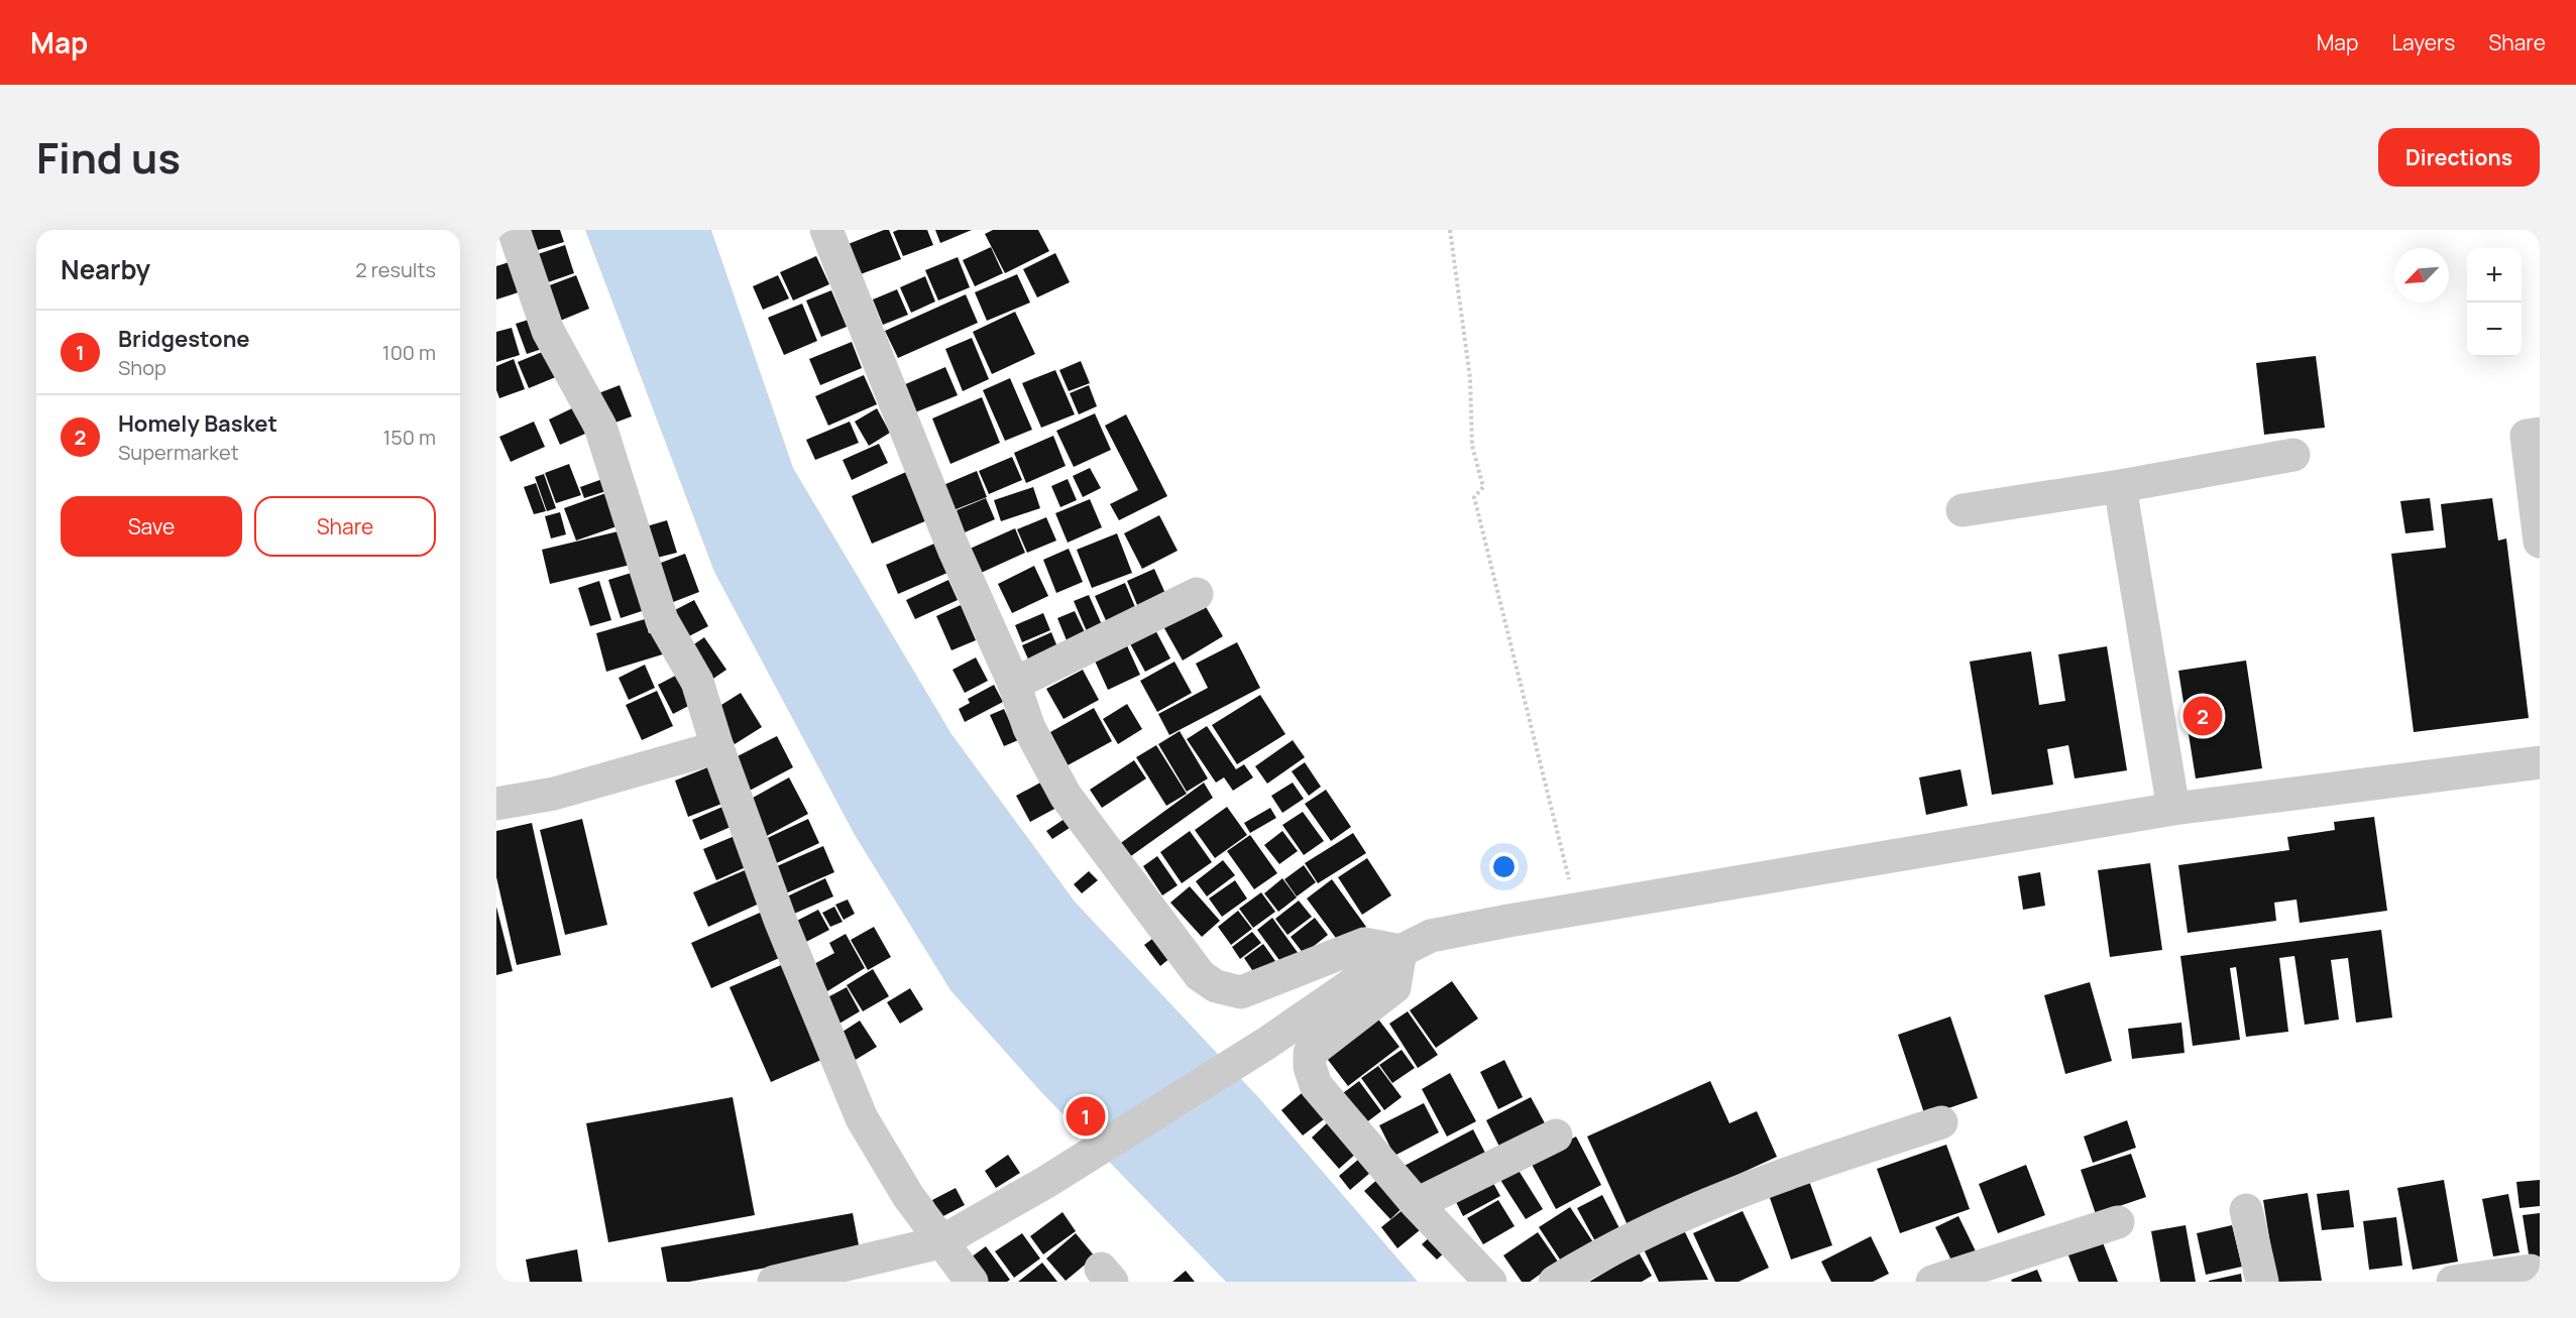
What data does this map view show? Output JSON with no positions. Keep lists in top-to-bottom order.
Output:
{
  "north": "bottom left",
  "page": {
    "header": "Map",
    "nav": ["Map", "Layers", "Share"],
    "title": "Find us",
    "buttons": [
      "Directions",
      ["Save", "Share"]
    ],
    "heading": ["Nearby", "2 results"],
    "map_buttons": ["+", "−"],
    "list": [
      {
        "mark": "1",
        "name": "Bridgestone",
        "note": "Shop",
        "value": "100 m"
      },
      {
        "mark": "2",
        "name": "Homely Basket",
        "note": "Supermarket",
        "value": "150 m"
      }
    ],
    "pins": ["2", "1"]
  }
}
